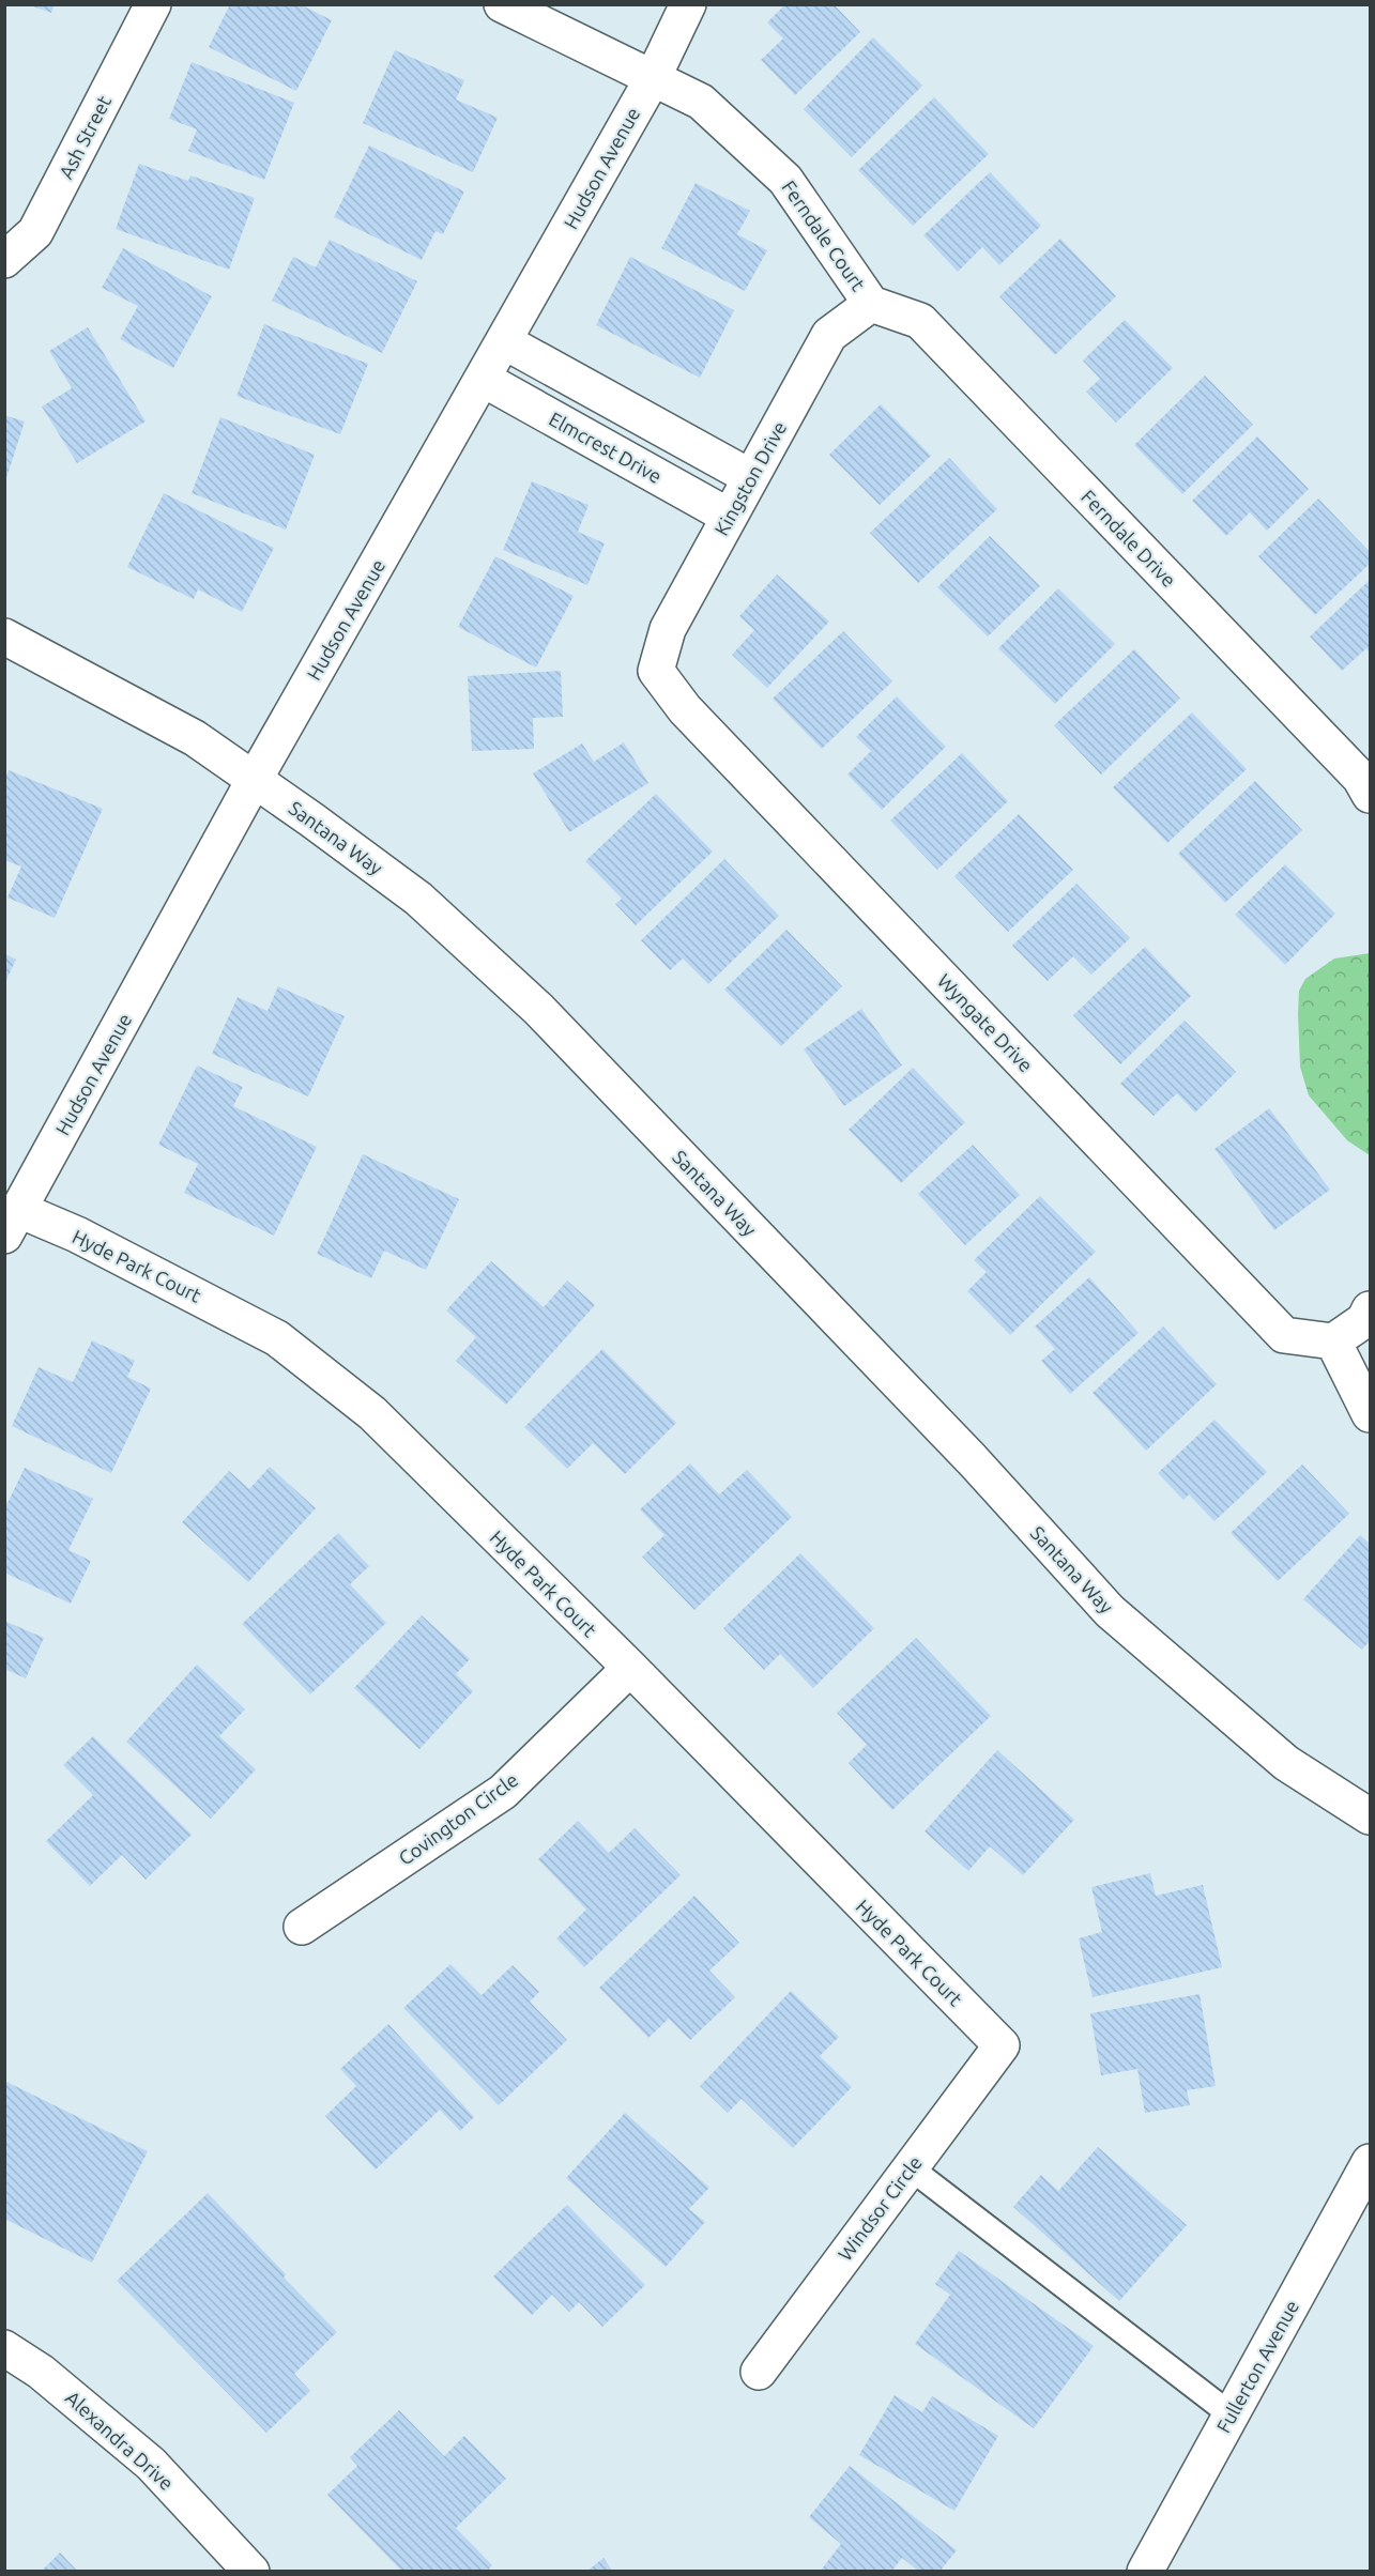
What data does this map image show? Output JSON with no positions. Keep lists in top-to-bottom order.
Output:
{
  "streets": {
    "street": [
      "Ash Street",
      "Hudson Avenue",
      "Ferndale Court",
      "Elmcrest Drive",
      "Kingston Drive",
      "Ferndale Drive",
      "Santana Way",
      "Wyngate Drive",
      "Hyde Park Court",
      "Covington Circle",
      "Windsor Circle",
      "Fullerton Avenue",
      "Alexandra Drive"
    ]
  },
  "crossings": [
    ["Hudson Avenue", "Ferndale Court"],
    ["Hudson Avenue", "Elmcrest Drive"],
    ["Hudson Avenue", "Santana Way"],
    ["Hudson Avenue", "Hyde Park Court"],
    ["Ferndale Court", "Kingston Drive"],
    ["Ferndale Court", "Ferndale Drive"],
    ["Elmcrest Drive", "Kingston Drive"],
    ["Kingston Drive", "Ferndale Drive"],
    ["Kingston Drive", "Wyngate Drive"],
    ["Hyde Park Court", "Covington Circle"],
    ["Hyde Park Court", "Windsor Circle"]
  ]
}
